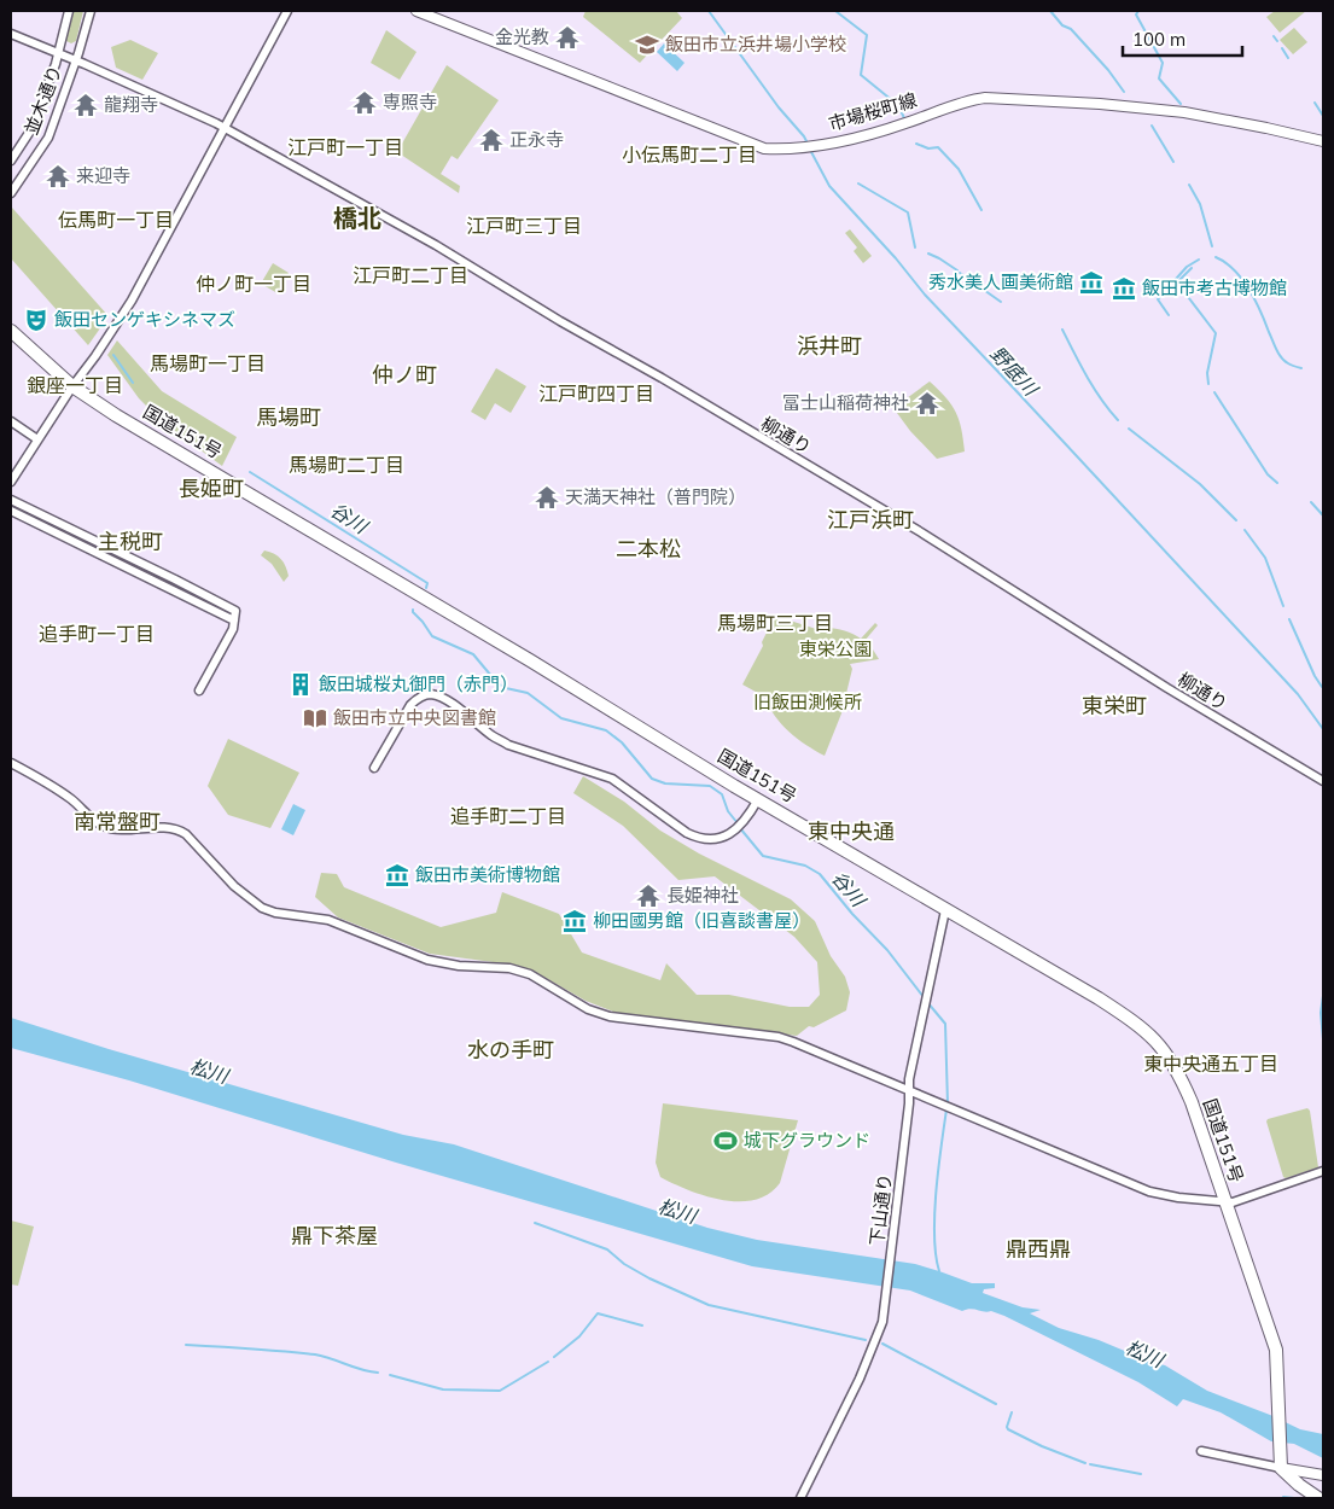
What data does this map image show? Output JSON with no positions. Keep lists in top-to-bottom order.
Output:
{
  "streets": {
    "highway": ["国道151号"],
    "main road": ["市場桜町線"],
    "street": ["並木通り", "柳通り", "下山通り"]
  },
  "crossings": [
    ["並木通り", "柳通り"],
    ["国道151号", "下山通り"]
  ],
  "districts": [
    "江戸町一丁目",
    "小伝馬町二丁目",
    "橋北",
    "伝馬町一丁目",
    "江戸町三丁目",
    "江戸町二丁目",
    "仲ノ町一丁目",
    "浜井町",
    "馬場町一丁目",
    "仲ノ町",
    "銀座一丁目",
    "江戸町四丁目",
    "馬場町",
    "馬場町二丁目",
    "長姫町",
    "江戸浜町",
    "主税町",
    "二本松",
    "馬場町三丁目",
    "追手町一丁目",
    "東栄町",
    "追手町二丁目",
    "南常盤町",
    "東中央通",
    "水の手町",
    "東中央通五丁目",
    "鼎下茶屋",
    "鼎西鼎"
  ],
  "water": ["野底川", "谷川", "松川"],
  "parks": ["東栄公園", "旧飯田測候所"],
  "places": {
    "temple": [
      "金光教",
      "専照寺",
      "龍翔寺",
      "正永寺",
      "来迎寺",
      "冨士山稲荷神社",
      "天満天神社（普門院）",
      "長姫神社"
    ],
    "school or university": ["飯田市立浜井場小学校"],
    "museum": [
      "秀水美人画美術館",
      "飯田市考古博物館",
      "飯田市美術博物館",
      "柳田國男館（旧喜談書屋）"
    ],
    "theatre": ["飯田センゲキシネマズ"],
    "building": ["飯田城桜丸御門（赤門）"],
    "library": ["飯田市立中央図書館"],
    "sports": ["城下グラウンド"]
  },
  "scale_bar": "100 m"
}
